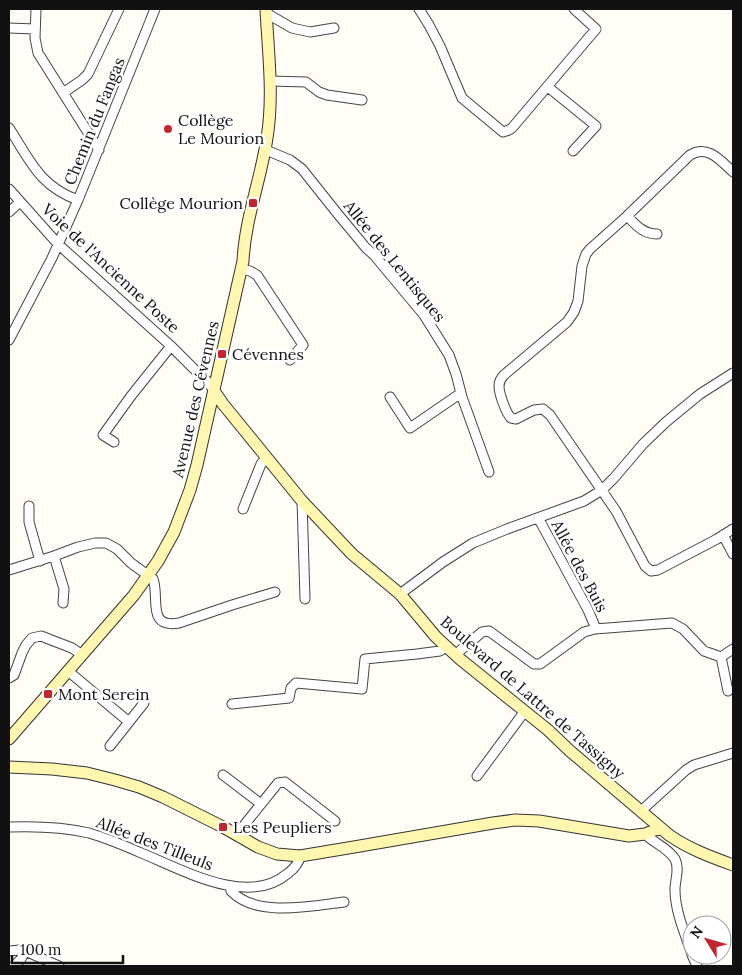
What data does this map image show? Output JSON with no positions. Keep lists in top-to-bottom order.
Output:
{
  "streets": {
    "street": [
      "Chemin du Fangas",
      "Allée des Lentisques",
      "Voie de l'Ancienne Poste",
      "Avenue des Cévennes",
      "Allée des Buis",
      "Boulevard de Lattre de Tassigny",
      "Allée des Tilleuls"
    ]
  },
  "crossings": [
    ["Chemin du Fangas", "Voie de l'Ancienne Poste"],
    ["Allée des Lentisques", "Avenue des Cévennes"],
    ["Voie de l'Ancienne Poste", "Avenue des Cévennes"],
    ["Voie de l'Ancienne Poste", "Boulevard de Lattre de Tassigny"],
    ["Avenue des Cévennes", "Boulevard de Lattre de Tassigny"]
  ],
  "places": {
    "other": ["Collège Le Mourion"],
    "transit": [
      "Collège Mourion",
      "Cévennes",
      "Mont Serein",
      "Les Peupliers"
    ]
  },
  "scale_bar": "100 m",
  "north": "top left"
}
